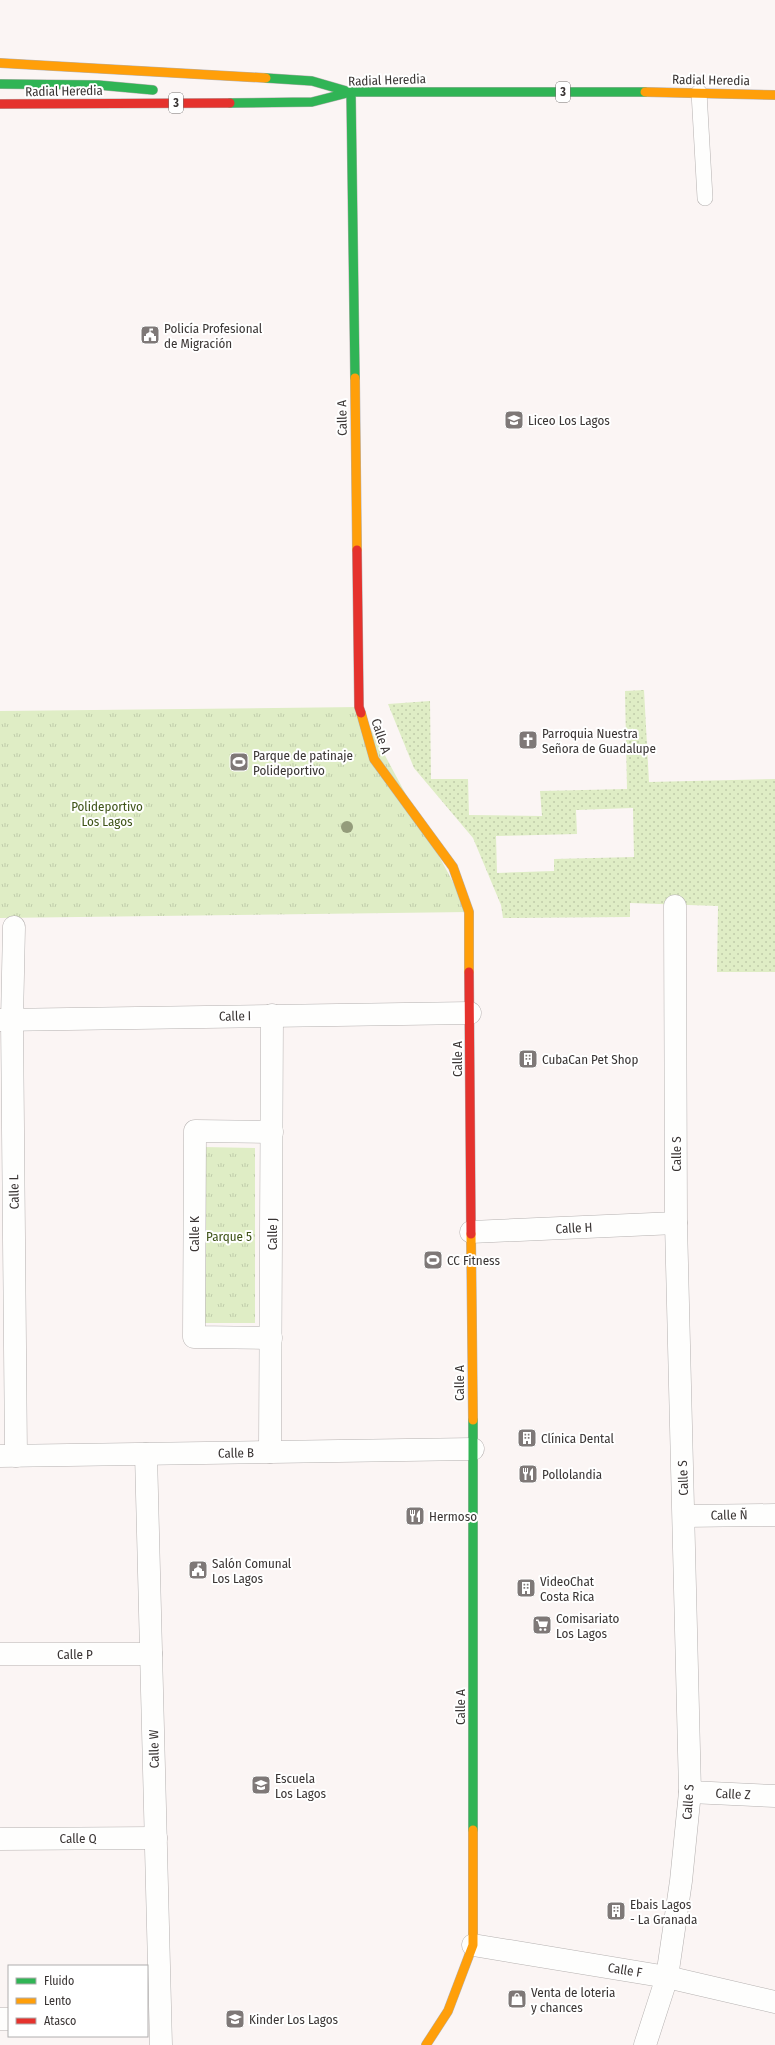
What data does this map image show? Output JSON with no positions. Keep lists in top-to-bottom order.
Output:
{
  "streets": {
    "street": [
      "Radial Heredia",
      "3",
      "Calle A",
      "Calle I",
      "Calle S",
      "Calle L",
      "Calle H",
      "Calle K",
      "Calle J",
      "Calle B",
      "Calle Ñ",
      "Calle P",
      "Calle W",
      "Calle Z",
      "Calle Q",
      "Calle F"
    ]
  },
  "crossings": [
    ["Radial Heredia", "Calle A"],
    ["Calle A", "Calle I"],
    ["Calle A", "Calle H"],
    ["Calle A", "Calle B"],
    ["Calle A", "Calle F"],
    ["Calle I", "Calle L"],
    ["Calle I", "Calle J"],
    ["Calle S", "Calle H"],
    ["Calle S", "Calle Ñ"],
    ["Calle S", "Calle Z"],
    ["Calle S", "Calle F"],
    ["Calle L", "Calle B"],
    ["Calle K", "Calle J"],
    ["Calle J", "Calle B"],
    ["Calle B", "Calle W"],
    ["Calle P", "Calle W"],
    ["Calle W", "Calle Q"]
  ],
  "parks": ["Polideportivo Los Lagos", "Parque 5"],
  "places": {
    "public building": ["Policía Profesional de Migración", "Salón Comunal Los Lagos"],
    "school or university": ["Liceo Los Lagos", "Escuela Los Lagos", "Kinder Los Lagos"],
    "church": ["Parroquia Nuestra Señora de Guadalupe"],
    "sports": ["Parque de patinaje Polideportivo", "CC Fitness"],
    "building": [
      "CubaCan Pet Shop",
      "Clínica Dental",
      "VideoChat Costa Rica",
      "Ebais Lagos - La Granada"
    ],
    "restaurant": ["Pollolandia", "Hermoso"],
    "supermarket": ["Comisariato Los Lagos"],
    "shop": ["Venta de loteria y chances"]
  },
  "legend": ["Fluido", "Lento", "Atasco"]
}
